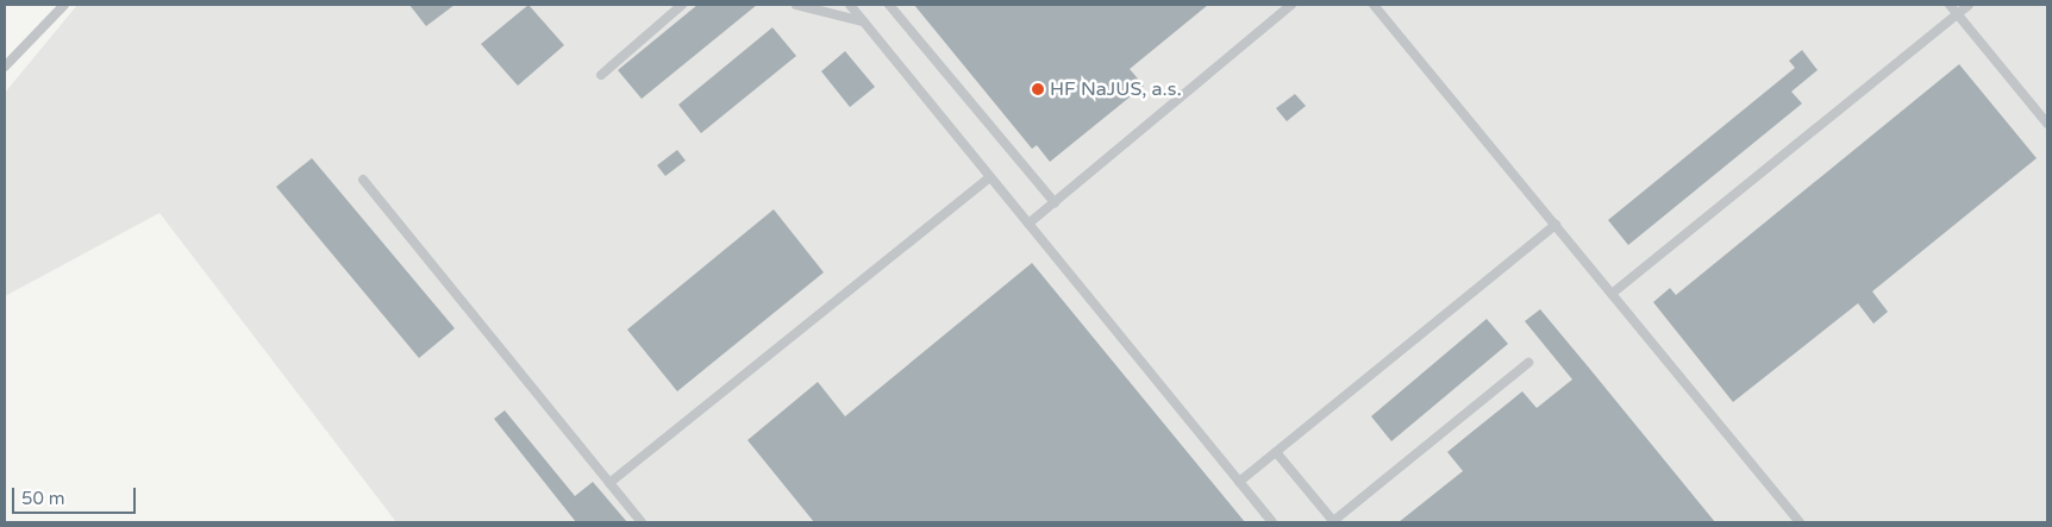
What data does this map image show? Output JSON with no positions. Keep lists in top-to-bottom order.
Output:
{
  "places": ["HF NaJUS, a.s."],
  "scale_bar": "50 m"
}
